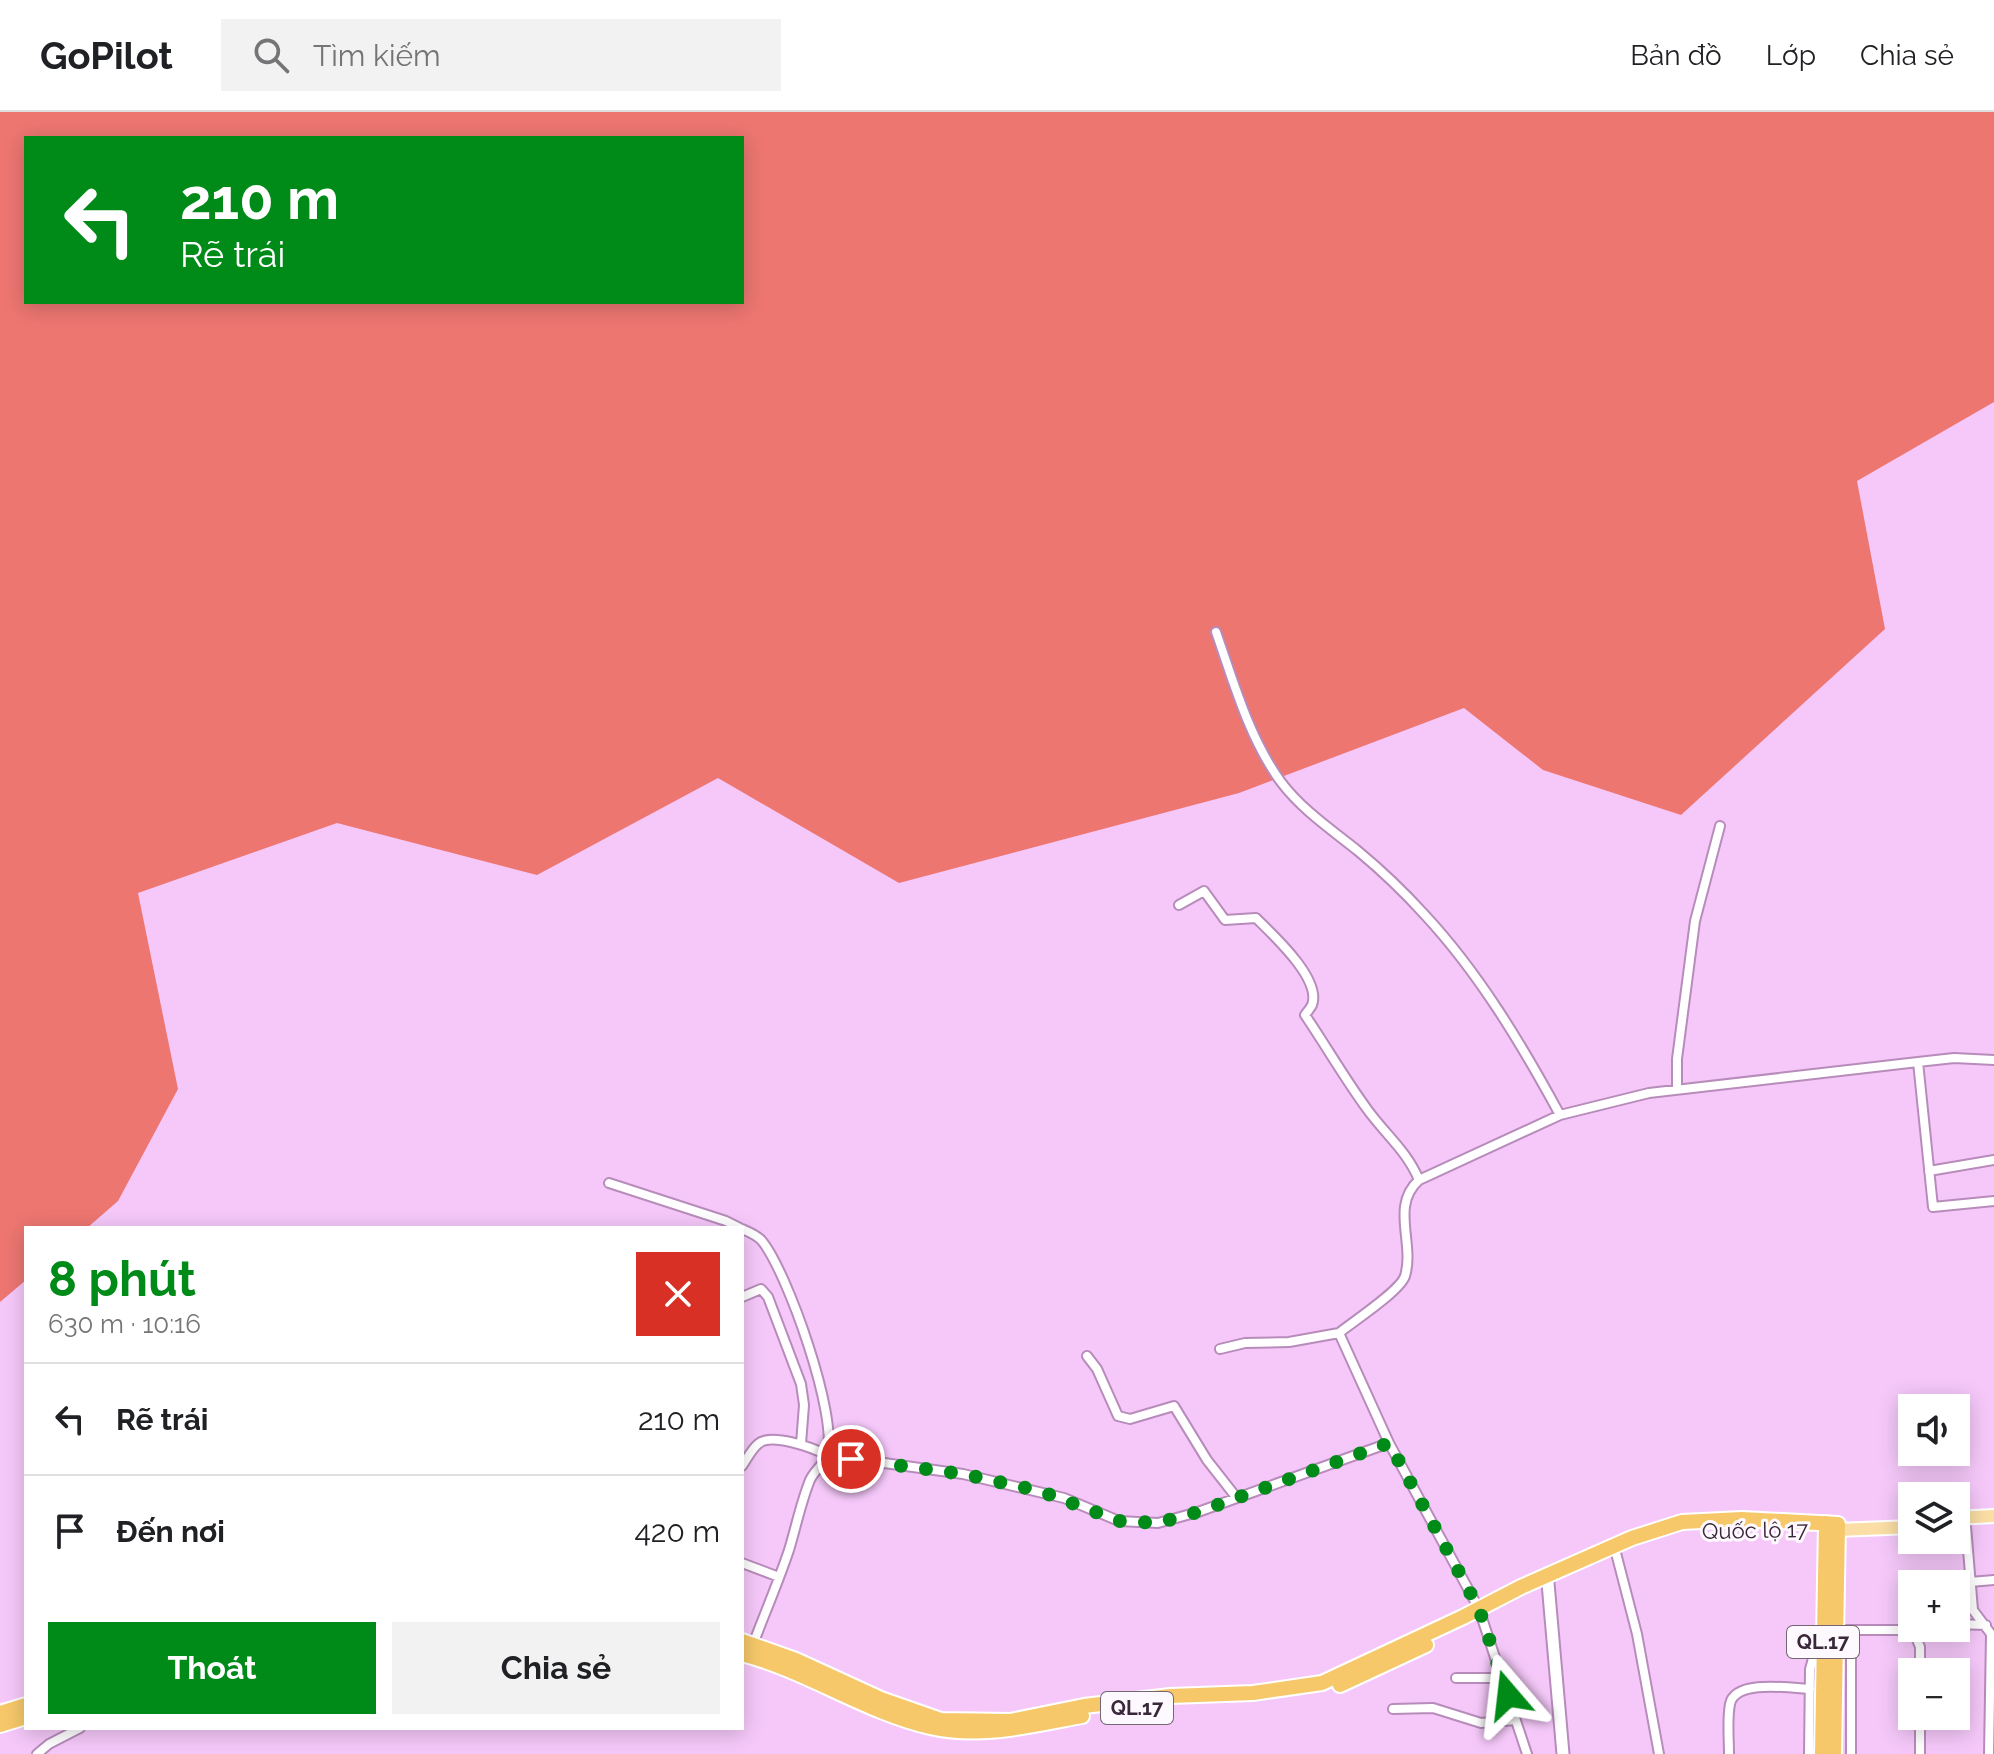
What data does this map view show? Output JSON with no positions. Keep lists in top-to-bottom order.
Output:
{
  "streets": {
    "highway": ["Quốc lộ 17", "QL.17"]
  },
  "crossings": [
    ["Quốc lộ 17", "QL.17"]
  ],
  "page": {
    "header": "GoPilot",
    "search": "Tìm kiếm",
    "nav": ["Bản đồ", "Lớp", "Chia sẻ"],
    "turn": ["210 m", "Rẽ trái"],
    "heading": ["8 phút", "630 m · 10:16"],
    "list": [
      {
        "name": "Rẽ trái",
        "value": "210 m"
      },
      {
        "name": "Đến nơi",
        "value": "420 m"
      }
    ],
    "map_buttons": ["+", "−"],
    "buttons": ["Thoát", "Chia sẻ"]
  }
}
